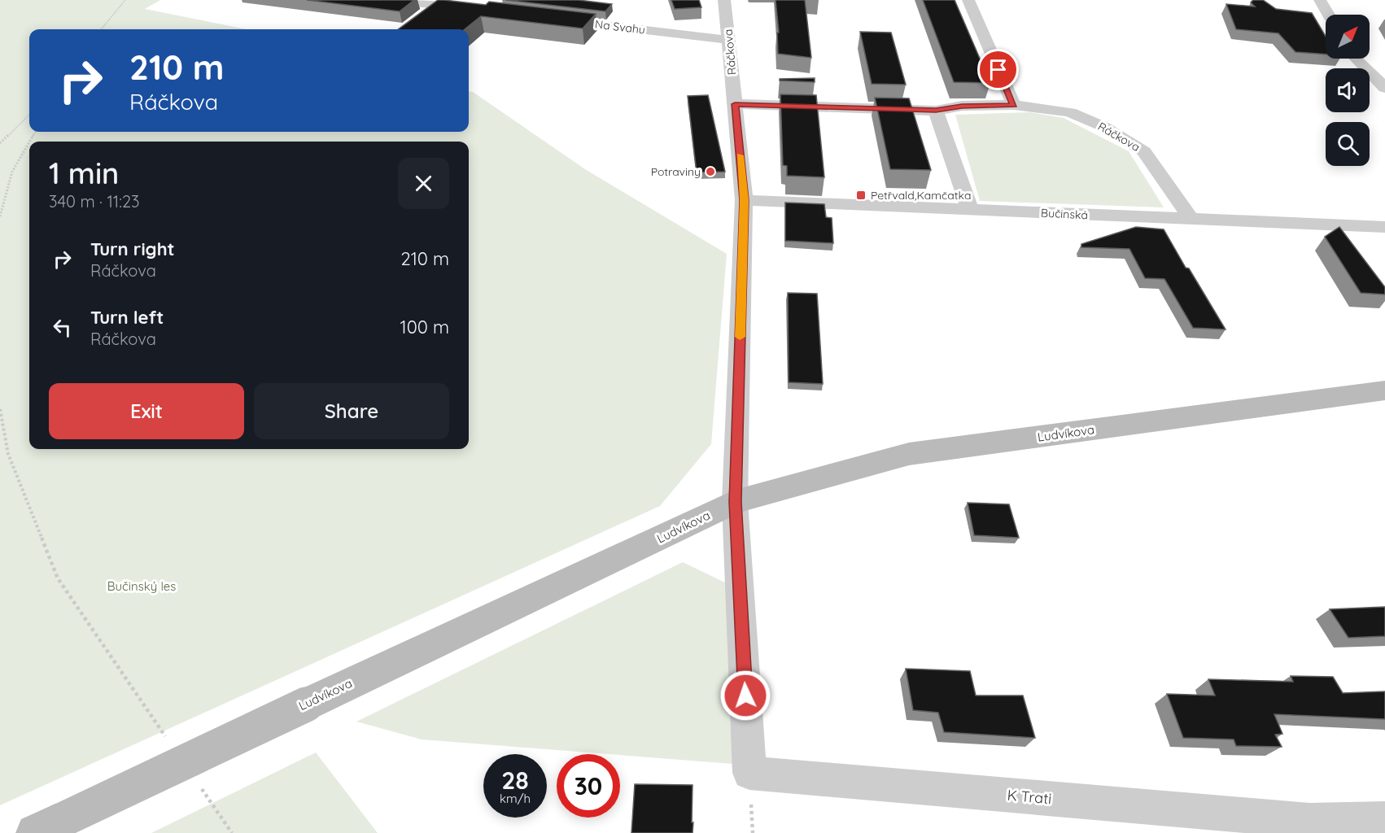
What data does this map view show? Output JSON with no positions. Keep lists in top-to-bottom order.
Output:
{
  "streets": {
    "street": [
      "Na Svahu",
      "Ráčkova",
      "Bučinská",
      "Ludvíkova",
      "K Trati"
    ]
  },
  "crossings": [
    ["Na Svahu", "Ráčkova"],
    ["Ráčkova", "Bučinská"],
    ["Ráčkova", "Ludvíkova"],
    ["Ráčkova", "K Trati"]
  ],
  "parks": ["Bučinský les"],
  "places": {
    "other": ["Potraviny"],
    "transit": ["Petřvald,Kamčatka"]
  },
  "north": "top right",
  "page": {
    "turn": ["210 m", "Ráčkova"],
    "heading": ["1 min", "340 m · 11:23"],
    "list": [
      {
        "name": "Turn right",
        "note": "Ráčkova",
        "value": "210 m"
      },
      {
        "name": "Turn left",
        "note": "Ráčkova",
        "value": "100 m"
      }
    ],
    "buttons": ["Exit", "Share"],
    "speed": "28 km/h",
    "limit": "30"
  }
}
